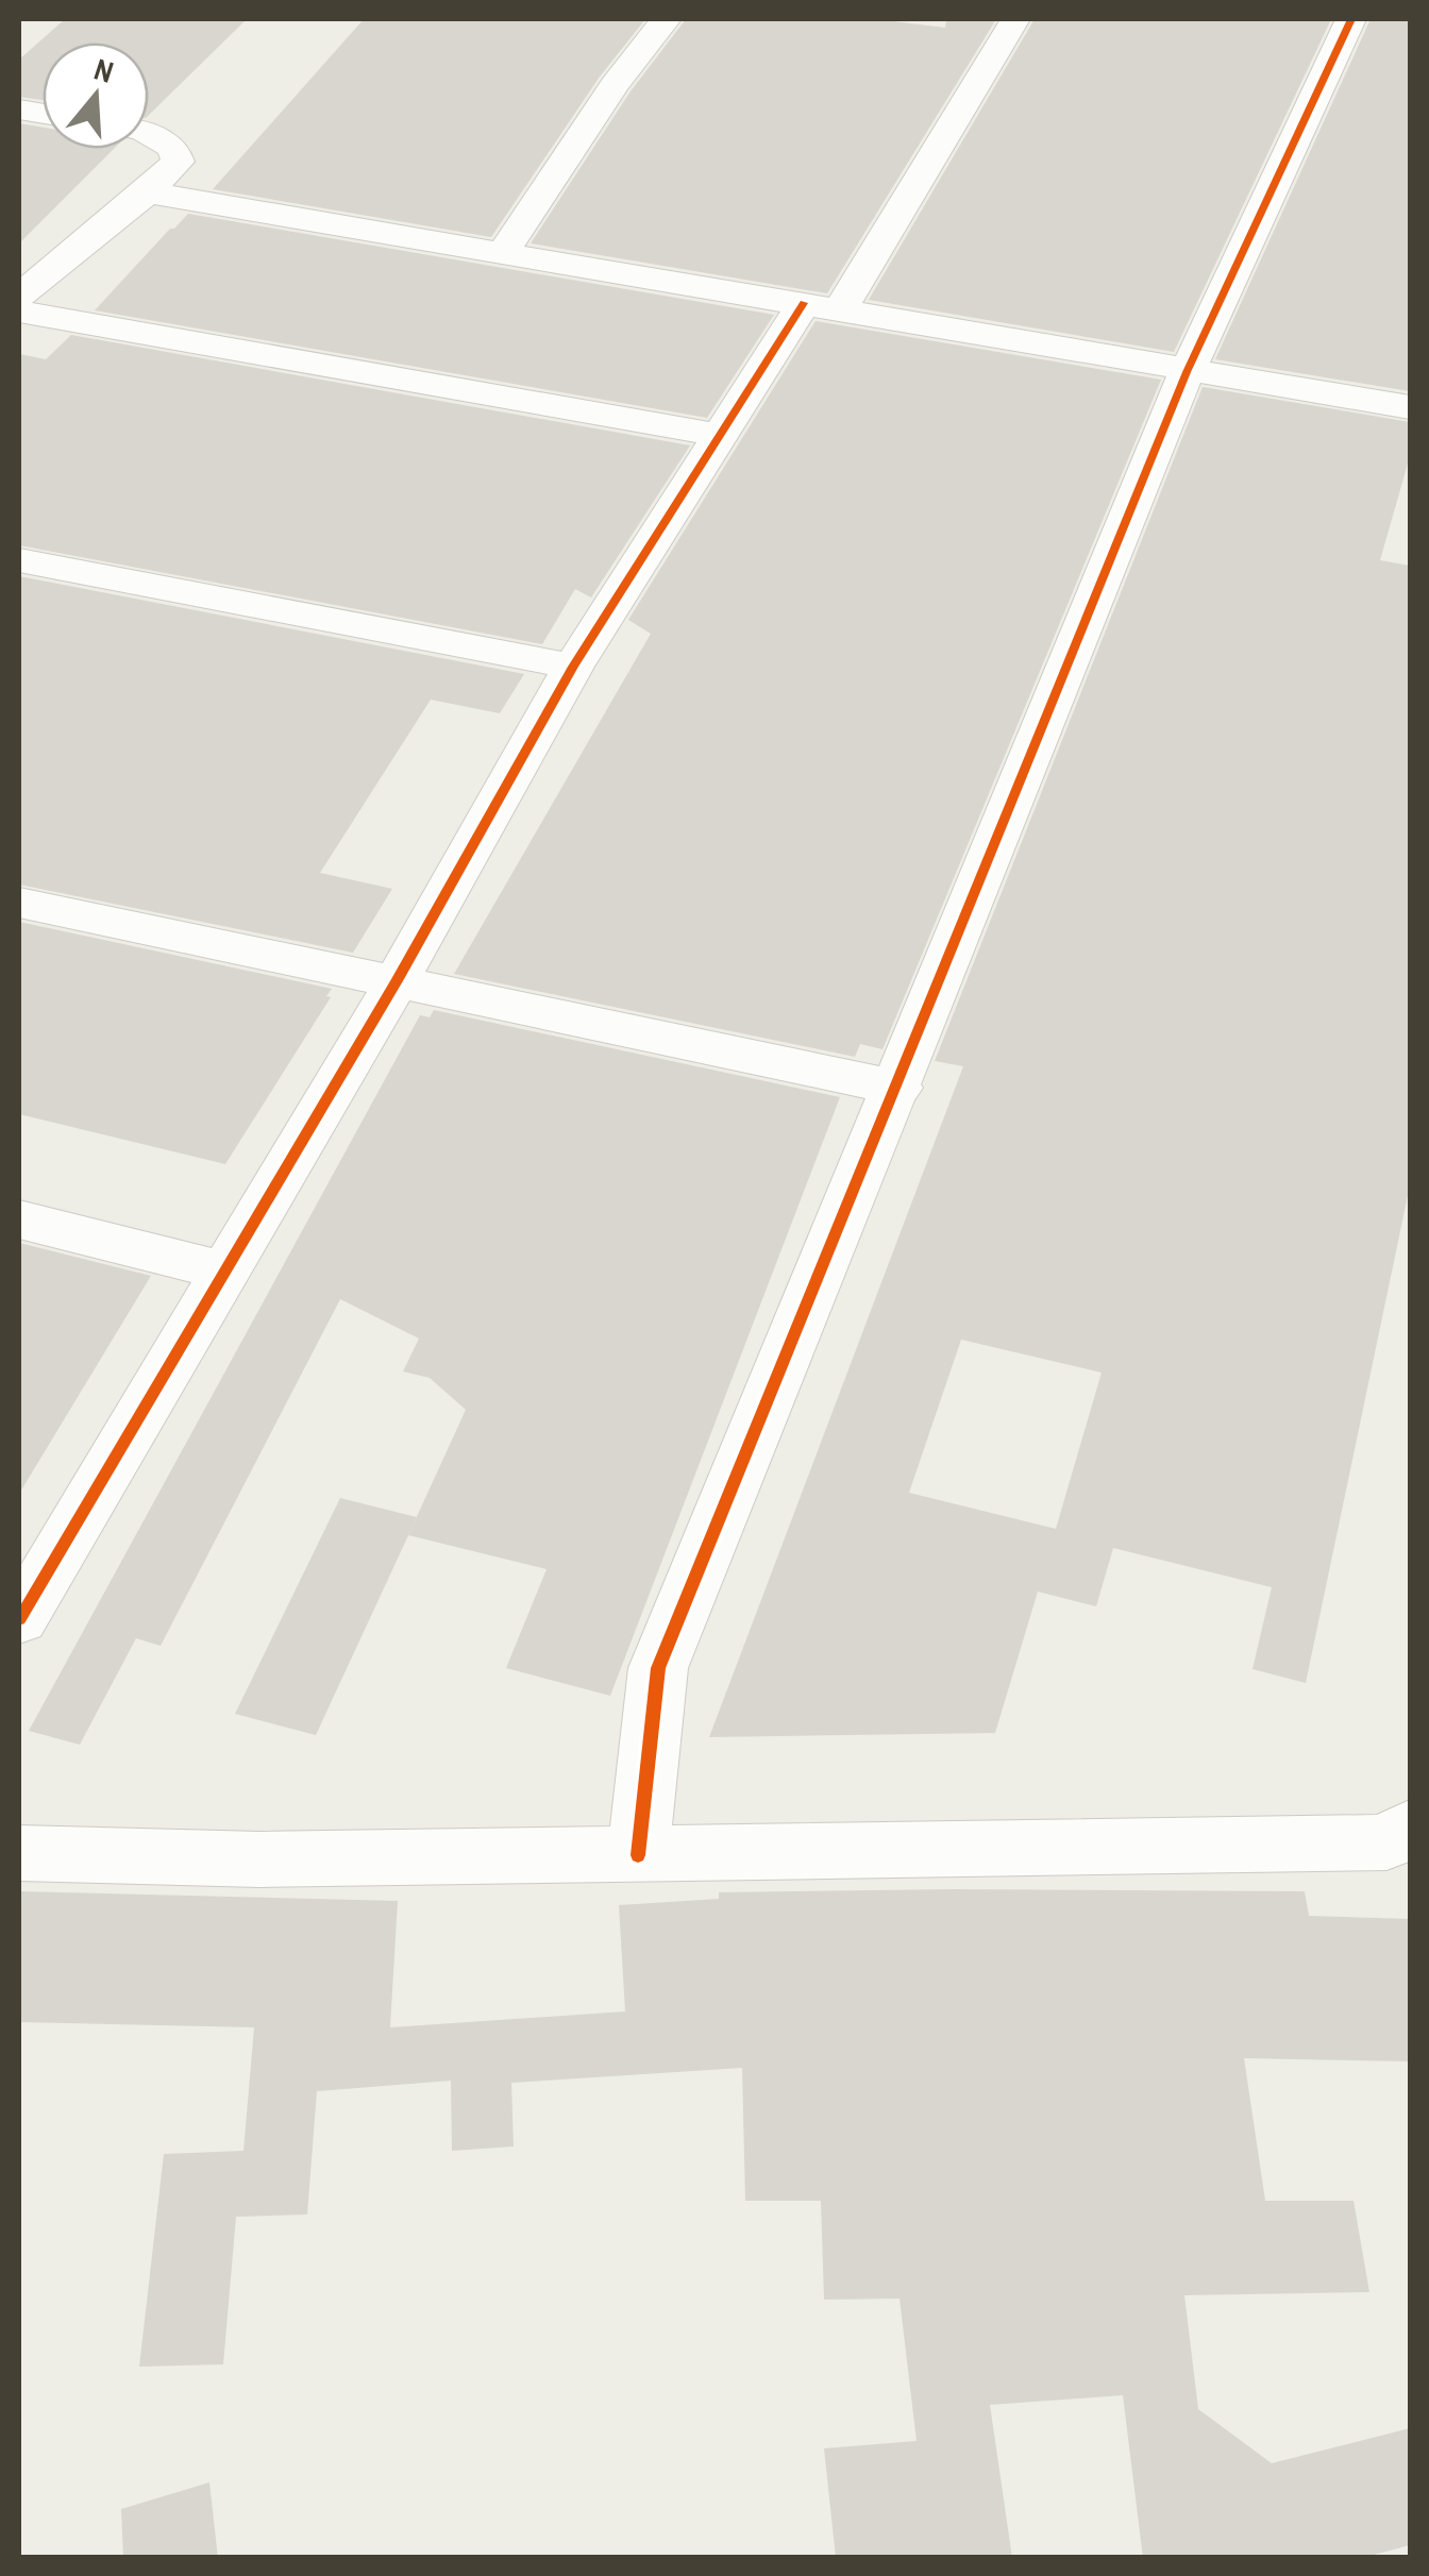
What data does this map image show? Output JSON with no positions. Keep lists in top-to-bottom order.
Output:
{
  "north": "top"
}
